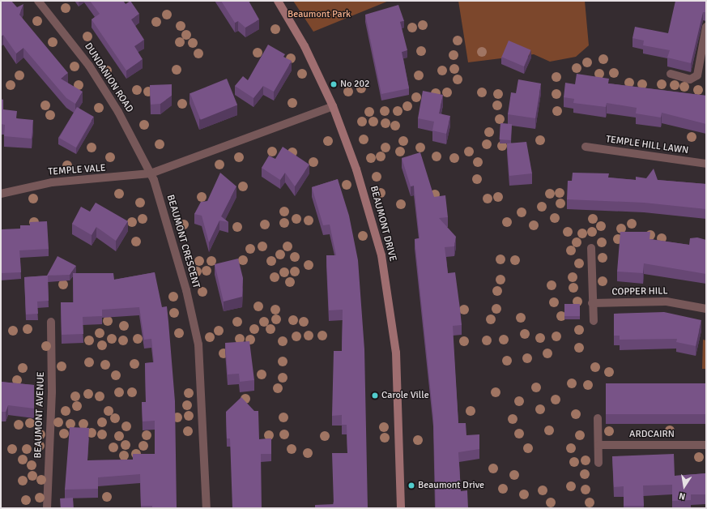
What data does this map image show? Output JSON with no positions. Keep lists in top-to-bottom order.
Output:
{
  "streets": {
    "street": [
      "DUNDANION ROAD",
      "TEMPLE HILL LAWN",
      "TEMPLE VALE",
      "BEAUMONT DRIVE",
      "BEAUMONT CRESCENT",
      "COPPER HILL",
      "BEAUMONT AVENUE",
      "ARDCAIRN"
    ]
  },
  "crossings": [
    ["DUNDANION ROAD", "TEMPLE VALE"],
    ["DUNDANION ROAD", "BEAUMONT CRESCENT"],
    ["TEMPLE VALE", "BEAUMONT CRESCENT"]
  ],
  "parks": ["Beaumont Park"],
  "places": ["No 202", "Carole Ville", "Beaumont Drive"],
  "north": "bottom"
}
